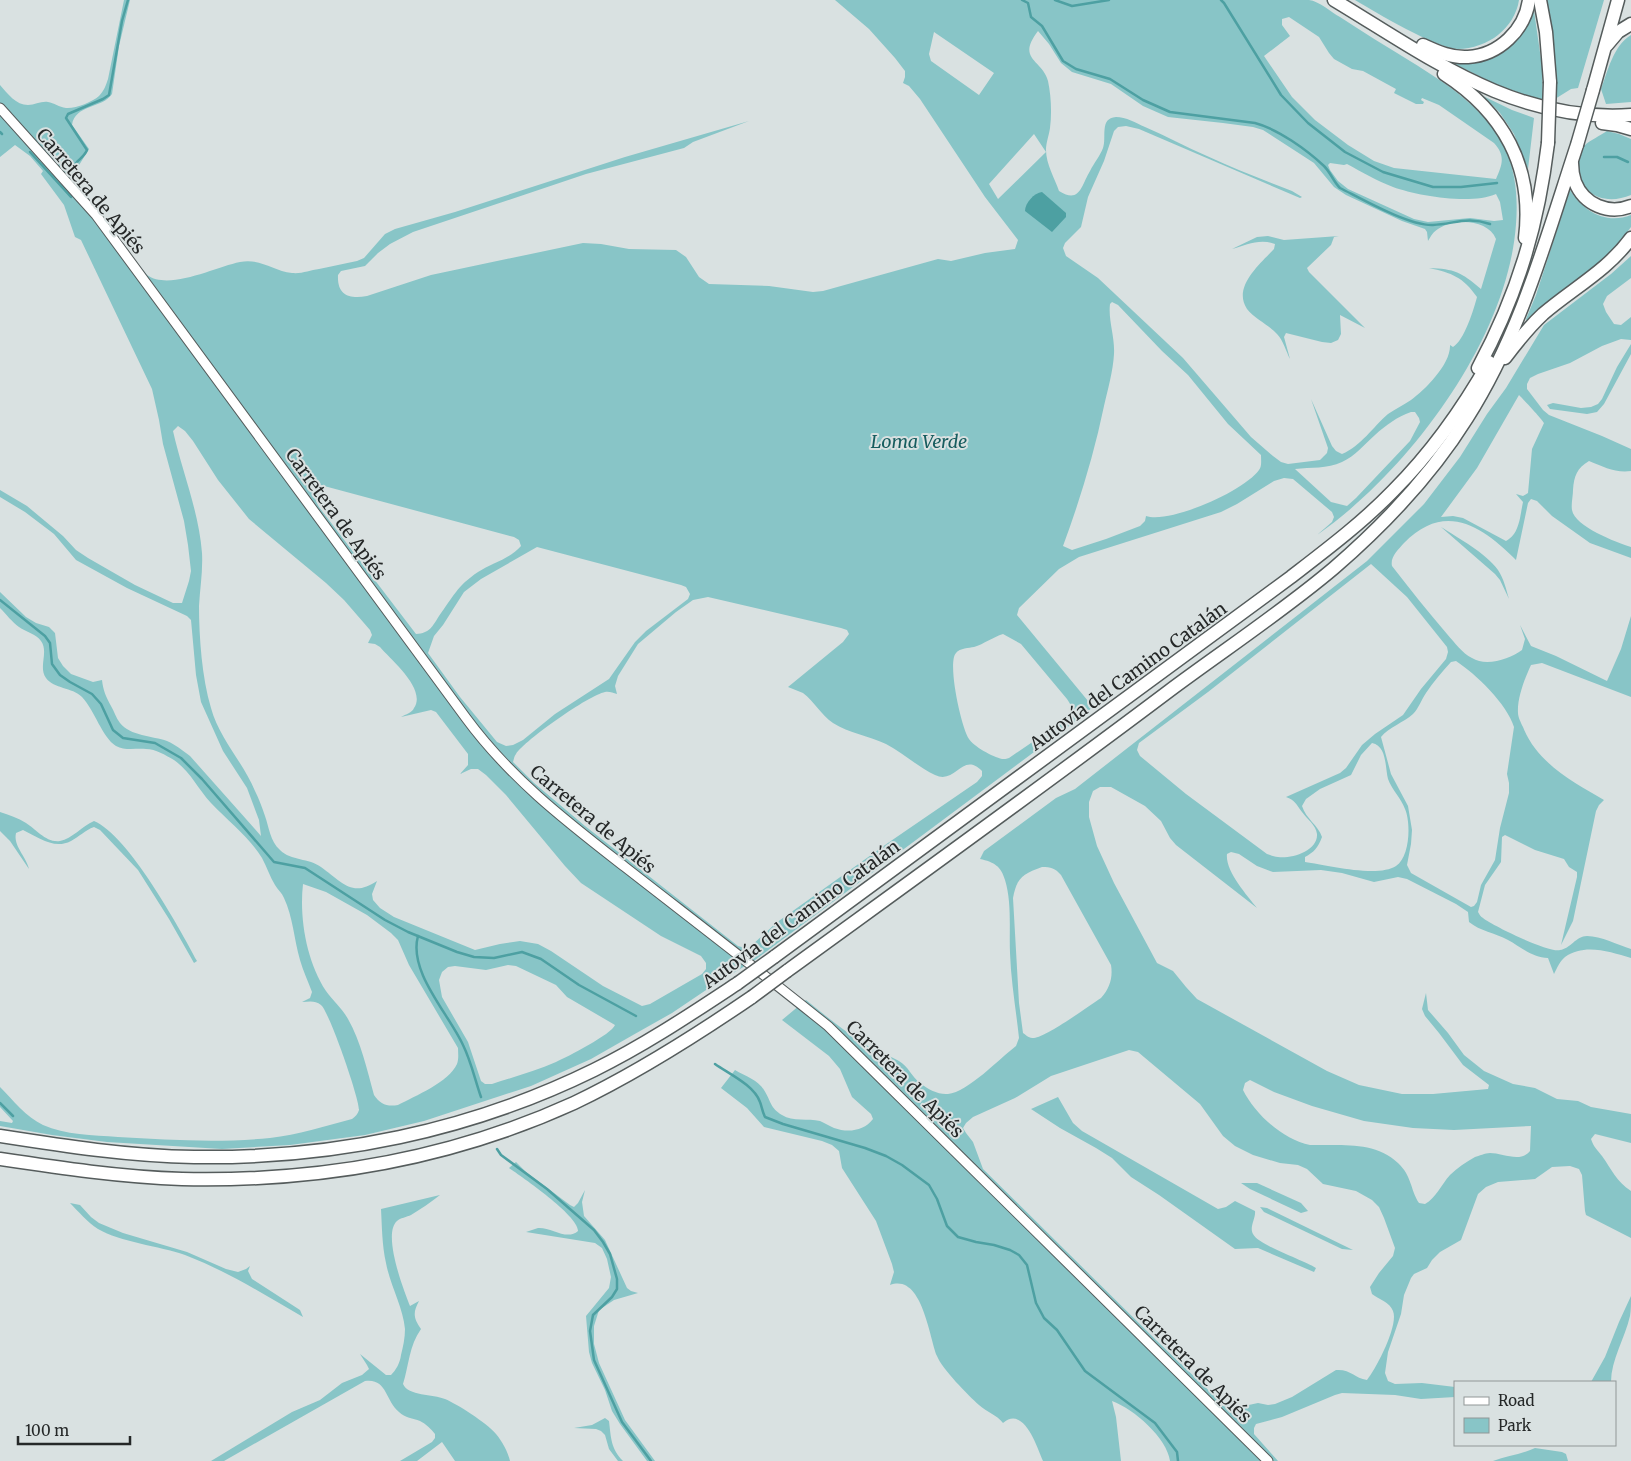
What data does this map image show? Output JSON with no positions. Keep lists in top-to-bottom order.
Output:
{
  "streets": {
    "highway": ["Autovía del Camino Catalán"],
    "street": ["Carretera de Apiés"]
  },
  "parks": ["Loma Verde"],
  "legend": ["Road", "Park"],
  "scale_bar": "100 m"
}
